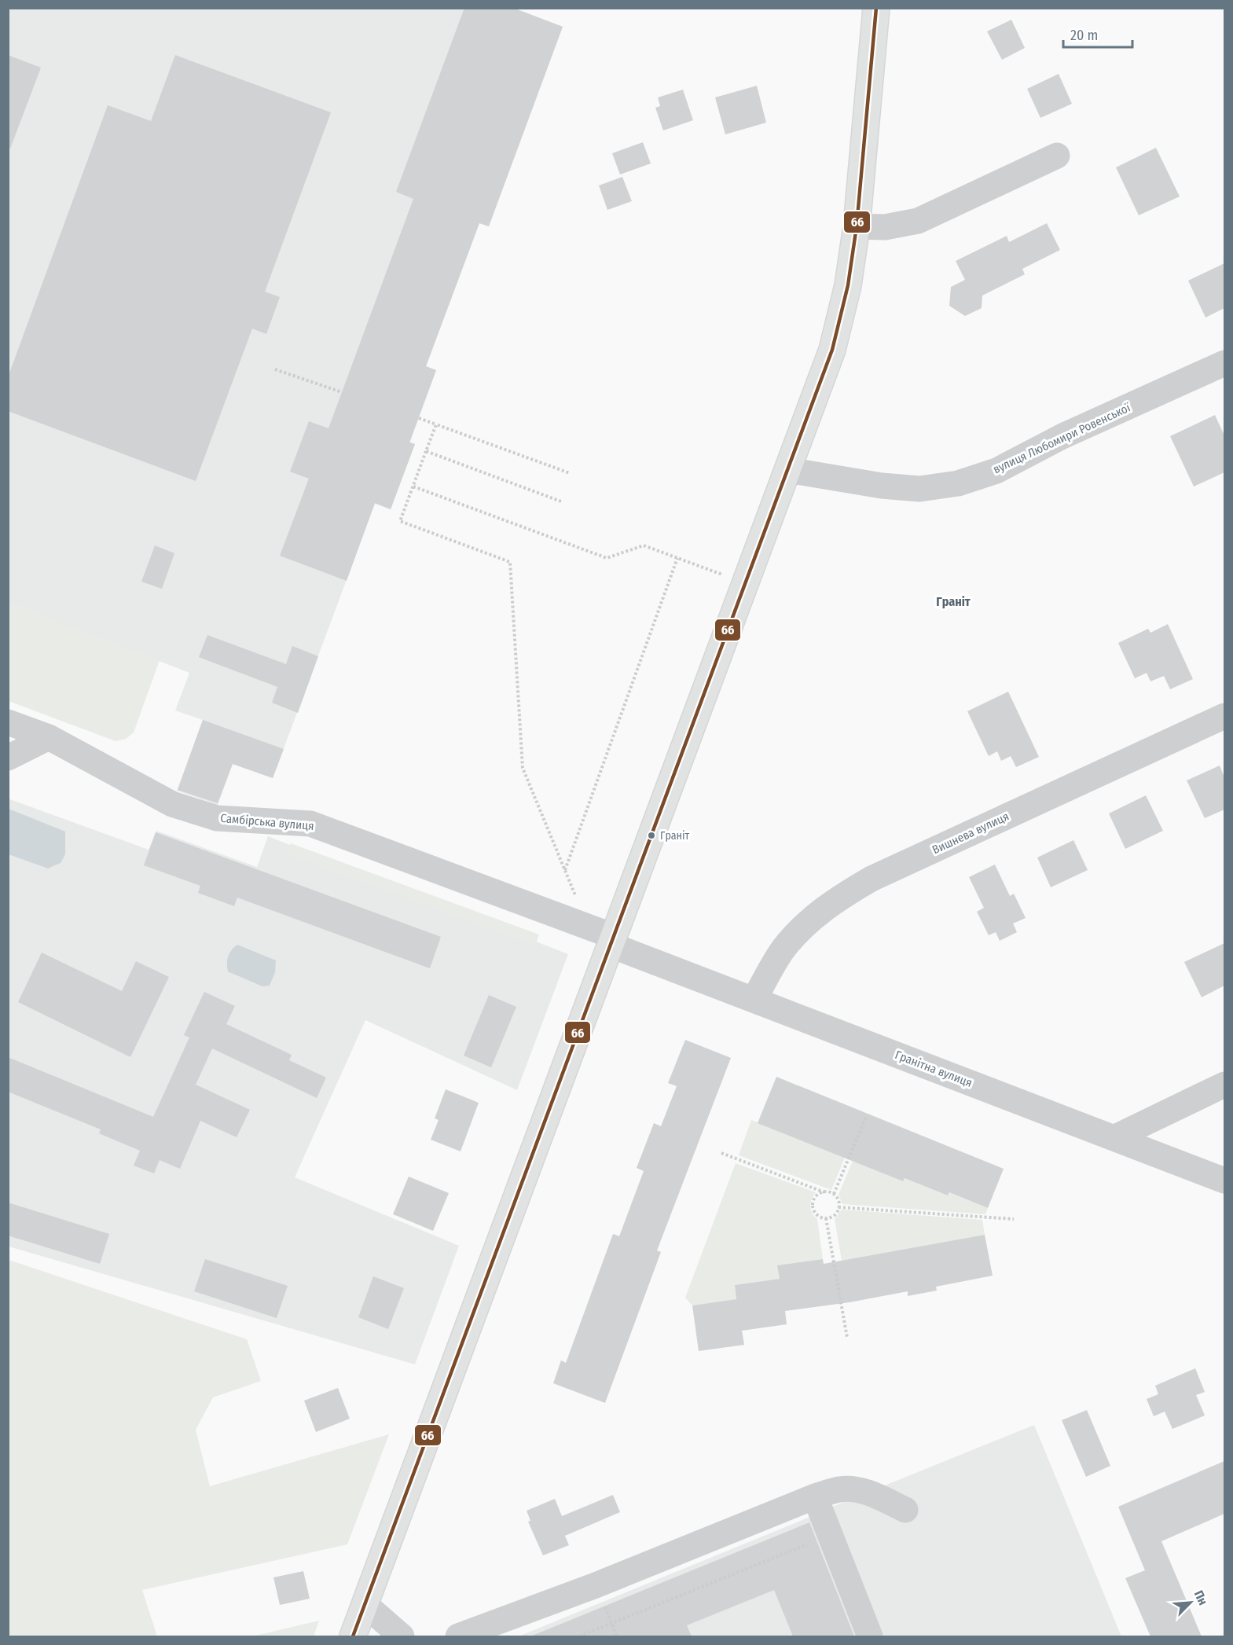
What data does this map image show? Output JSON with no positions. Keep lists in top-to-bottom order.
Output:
{
  "streets": {
    "street": [
      "вулиця Любомири Ровенської",
      "Самбірська вулиця",
      "Вишнева вулиця",
      "Гранітна вулиця"
    ]
  },
  "crossings": [
    ["Самбірська вулиця", "Гранітна вулиця"],
    ["Вишнева вулиця", "Гранітна вулиця"]
  ],
  "districts": ["Граніт"],
  "places": ["Граніт"],
  "lines": ["transit line 66"],
  "scale_bar": "20 m",
  "north": "top right"
}
